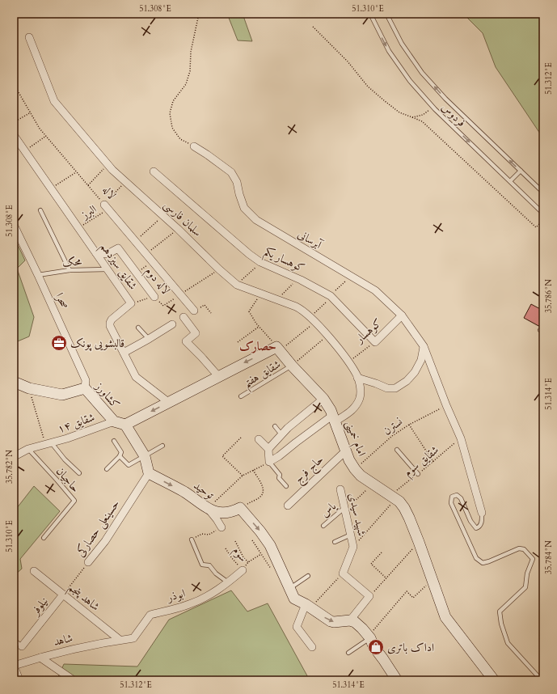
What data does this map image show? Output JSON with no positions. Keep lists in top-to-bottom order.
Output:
{
  "streets": {
    "street": [
      "لاله",
      "سلمان فارسی",
      "آبرسانی",
      "کوهسار یکم",
      "شقایق سیزدهم",
      "لاله دوم",
      "صحرا",
      "کوهسار",
      "کشاورز",
      "شقایق ۱۴",
      "امام خمینی",
      "حاج فرج",
      "توحید",
      "شهید سیدی",
      "حسینعلی حصارکی",
      "ابوذر",
      "شاهد پنجم",
      "نیلوفر",
      "شاهد"
    ],
    "lane": [
      "فردوس",
      "محک",
      "شقایق هفتم",
      "حاجیان",
      "یاس"
    ],
    "path": [
      "البرز",
      "نسترن",
      "شقایق سوم",
      "سوم"
    ]
  },
  "crossings": [
    ["لاله", "البرز"],
    ["لاله", "لاله دوم"],
    ["البرز", "سلمان فارسی"],
    ["البرز", "شقایق سیزدهم"],
    ["سلمان فارسی", "لاله دوم"],
    ["سلمان فارسی", "کوهسار"],
    ["آبرسانی", "کوهسار"],
    ["آبرسانی", "نسترن"],
    ["آبرسانی", "شقایق سوم"],
    ["کوهسار یکم", "کوهسار"],
    ["محک", "شقایق سیزدهم"],
    ["محک", "صحرا"],
    ["شقایق سیزدهم", "لاله دوم"],
    ["صحرا", "کشاورز"],
    ["شقایق هفتم", "امام خمینی"],
    ["کشاورز", "شقایق ۱۴"],
    ["شقایق ۱۴", "حاجیان"],
    ["نسترن", "امام خمینی"],
    ["امام خمینی", "شقایق سوم"],
    ["امام خمینی", "حاج فرج"],
    ["شقایق سوم", "شهید سیدی"],
    ["توحید", "حسینعلی حصارکی"],
    ["یاس", "شهید سیدی"],
    ["حسینعلی حصارکی", "شاهد پنجم"],
    ["حسینعلی حصارکی", "نیلوفر"],
    ["سوم", "ابوذر"],
    ["ابوذر", "شاهد پنجم"],
    ["ابوذر", "شاهد"],
    ["شاهد پنجم", "نیلوفر"],
    ["شاهد پنجم", "شاهد"]
  ],
  "one_way": ["توحید"],
  "districts": ["حصارک"],
  "places": {
    "office": ["قالبشویی پونک"],
    "shop": ["اداک باتری"]
  },
  "coordinates": [
    "51.308°E",
    "51.310°E",
    "51.312°E",
    "35.786°N",
    "51.314°E",
    "35.782°N",
    "35.784°N"
  ]
}
